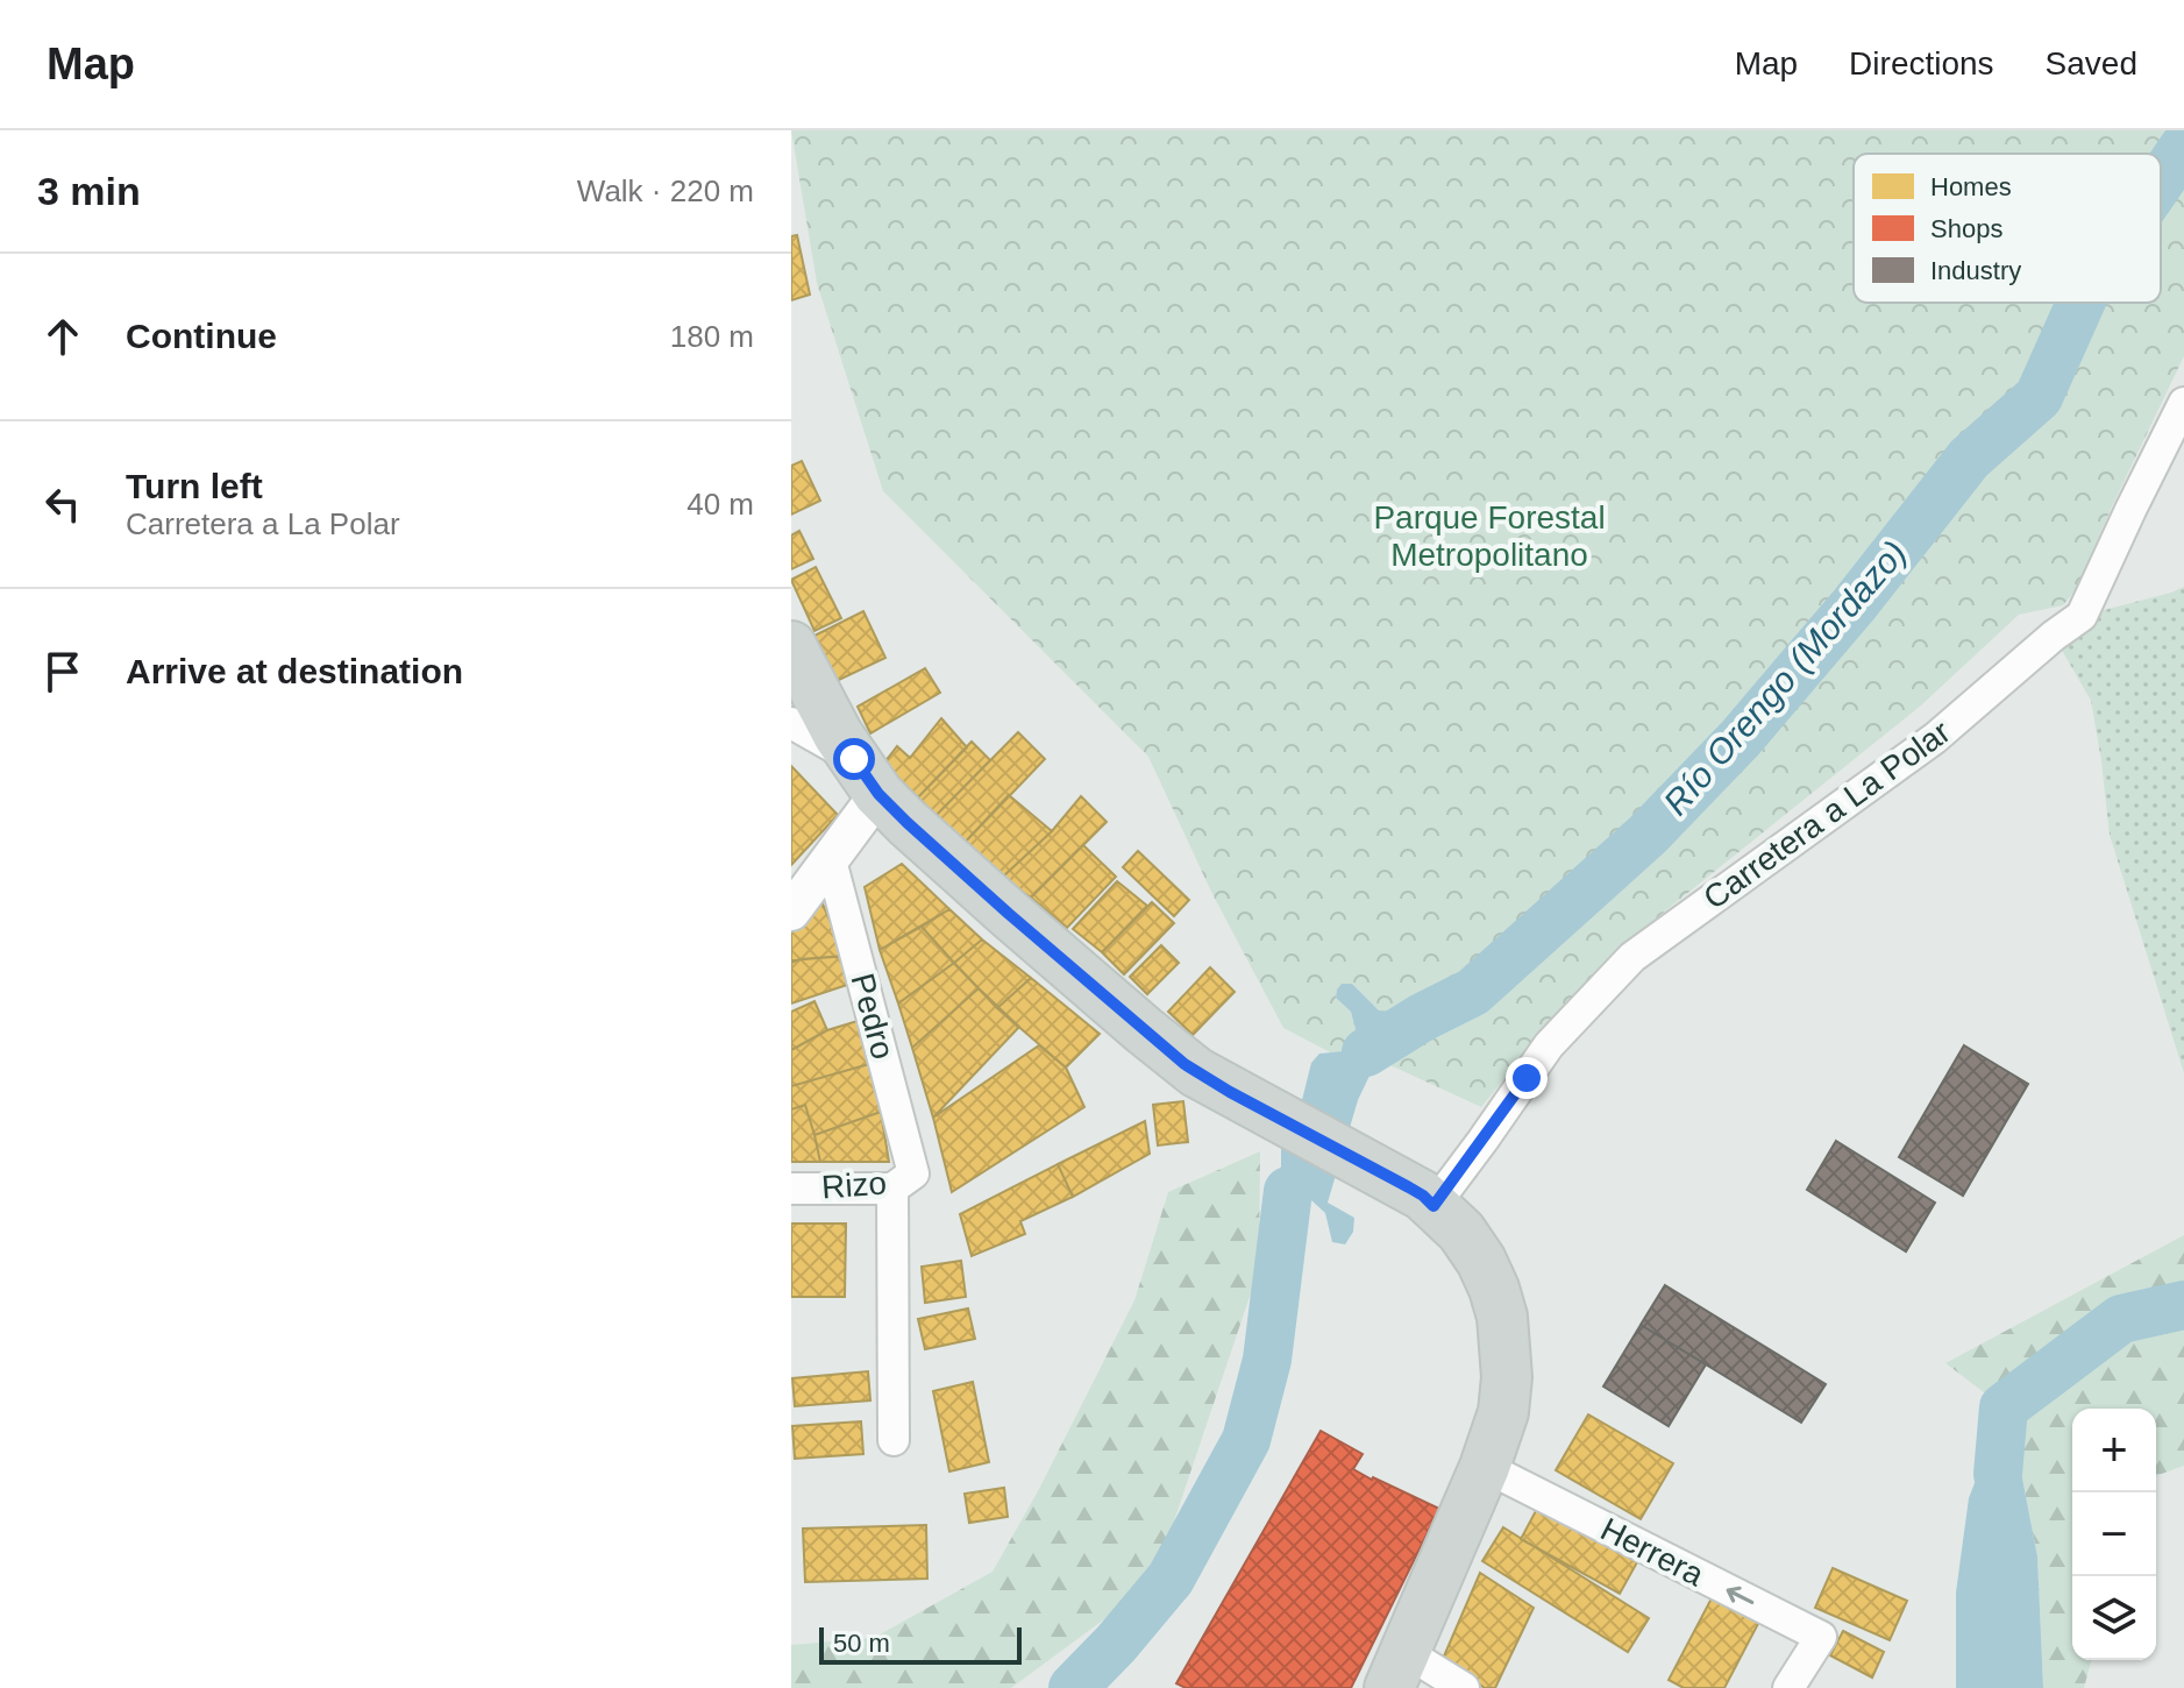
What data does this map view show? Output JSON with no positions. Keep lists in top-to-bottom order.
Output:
{
  "streets": {
    "street": [
      "Carretera a La Polar",
      "Pedro",
      "Rizo",
      "Herrera"
    ]
  },
  "crossings": [
    ["Pedro", "Rizo"]
  ],
  "one_way": ["Herrera"],
  "water": ["Río Orengo (Mordazo)"],
  "parks": ["Parque Forestal Metropolitano"],
  "legend": ["Homes", "Shops", "Industry"],
  "scale_bar": "50 m",
  "page": {
    "header": "Map",
    "nav": ["Map", "Directions", "Saved"],
    "heading": ["3 min", "Walk · 220 m"],
    "list": [
      ["Continue", "180 m"],
      ["Turn left", "Carretera a La Polar", "40 m"],
      "Arrive at destination"
    ],
    "map_buttons": ["+", "−"],
    "scale": "50 m"
  }
}
